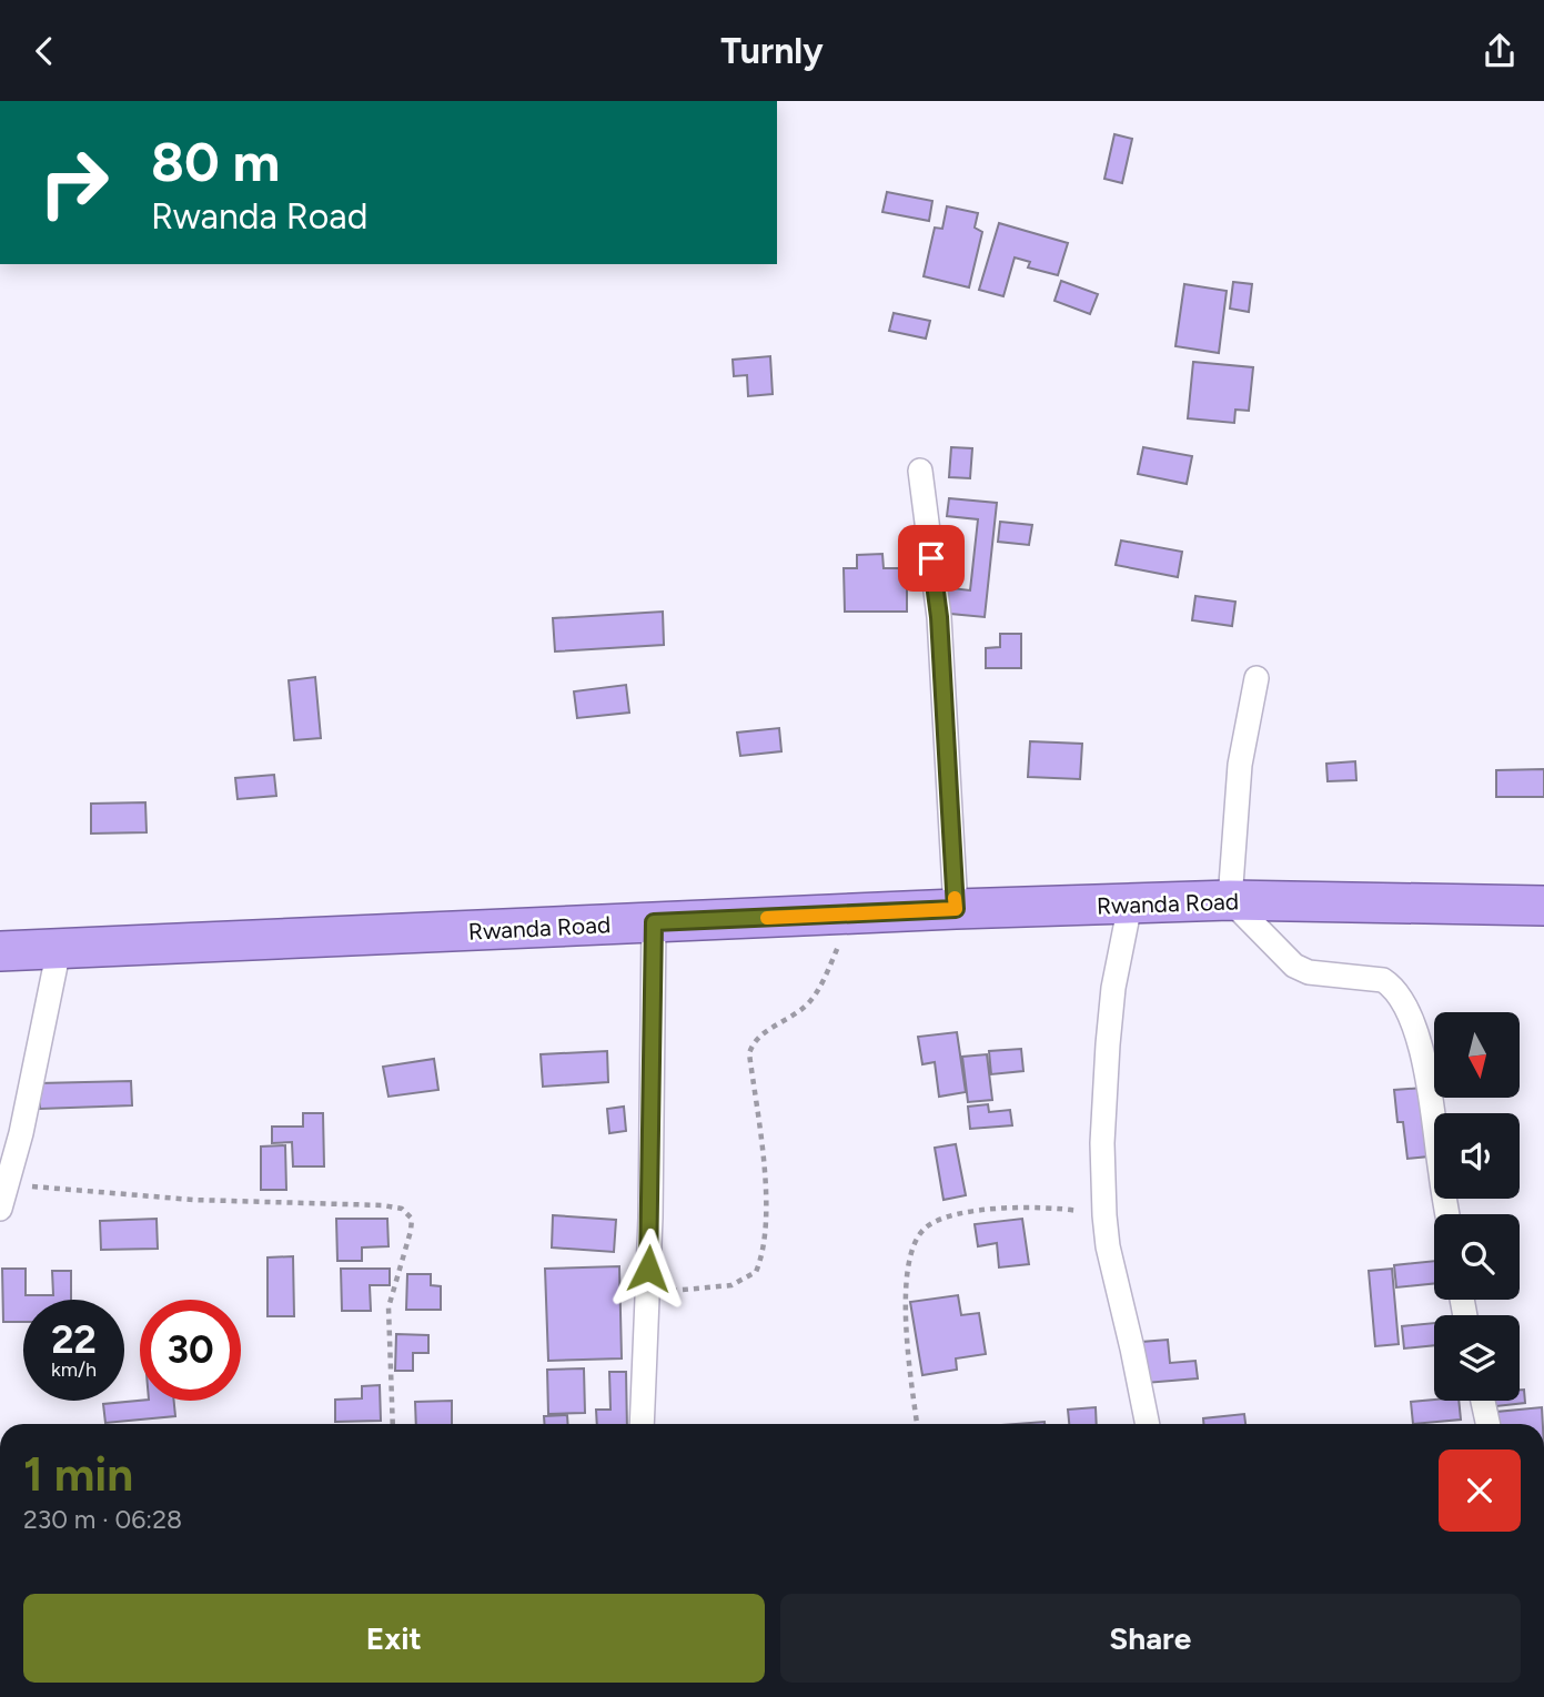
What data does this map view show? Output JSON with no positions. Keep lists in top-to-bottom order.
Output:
{
  "streets": {
    "highway": ["Rwanda Road"]
  },
  "north": "bottom",
  "page": {
    "header": "Turnly",
    "turn": ["80 m", "Rwanda Road"],
    "speed": "22 km/h",
    "limit": "30",
    "heading": ["1 min", "230 m · 06:28"],
    "buttons": ["Exit", "Share"]
  }
}
